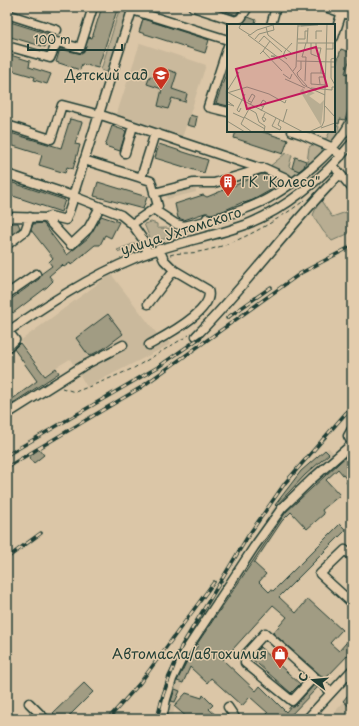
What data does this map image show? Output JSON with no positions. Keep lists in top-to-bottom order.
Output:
{
  "streets": {
    "street": ["улица Ухтомского"]
  },
  "places": {
    "school or university": ["Детский сад"],
    "building": ["ГК \"Колесо\""],
    "shop": ["Автомасла/автохимия"]
  },
  "scale_bar": "100 m",
  "north": "left"
}
